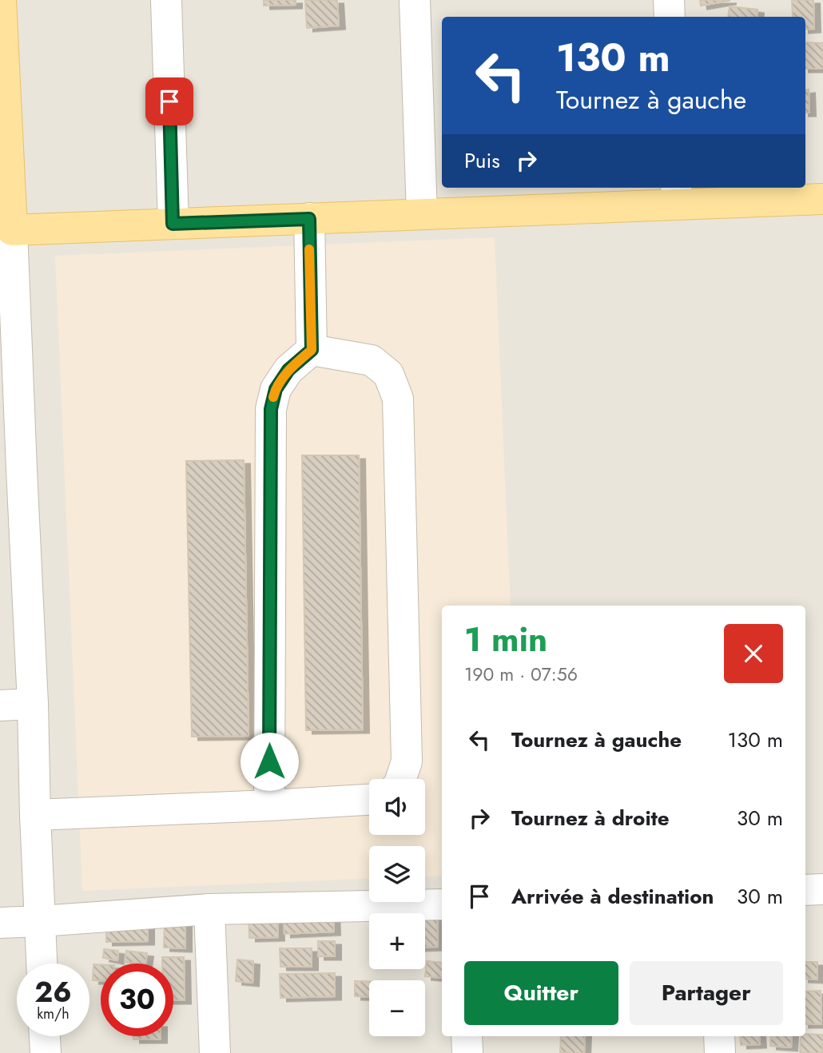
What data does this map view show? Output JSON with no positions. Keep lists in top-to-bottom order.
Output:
{
  "page": {
    "turn": ["130 m", "Tournez à gauche"],
    "then": "Puis",
    "heading": ["1 min", "190 m · 07:56"],
    "list": [
      {
        "name": "Tournez à gauche",
        "value": "130 m"
      },
      {
        "name": "Tournez à droite",
        "value": "30 m"
      },
      {
        "name": "Arrivée à destination",
        "value": "30 m"
      }
    ],
    "map_buttons": ["+", "−"],
    "buttons": ["Quitter", "Partager"],
    "speed": "26 km/h",
    "limit": "30"
  }
}
